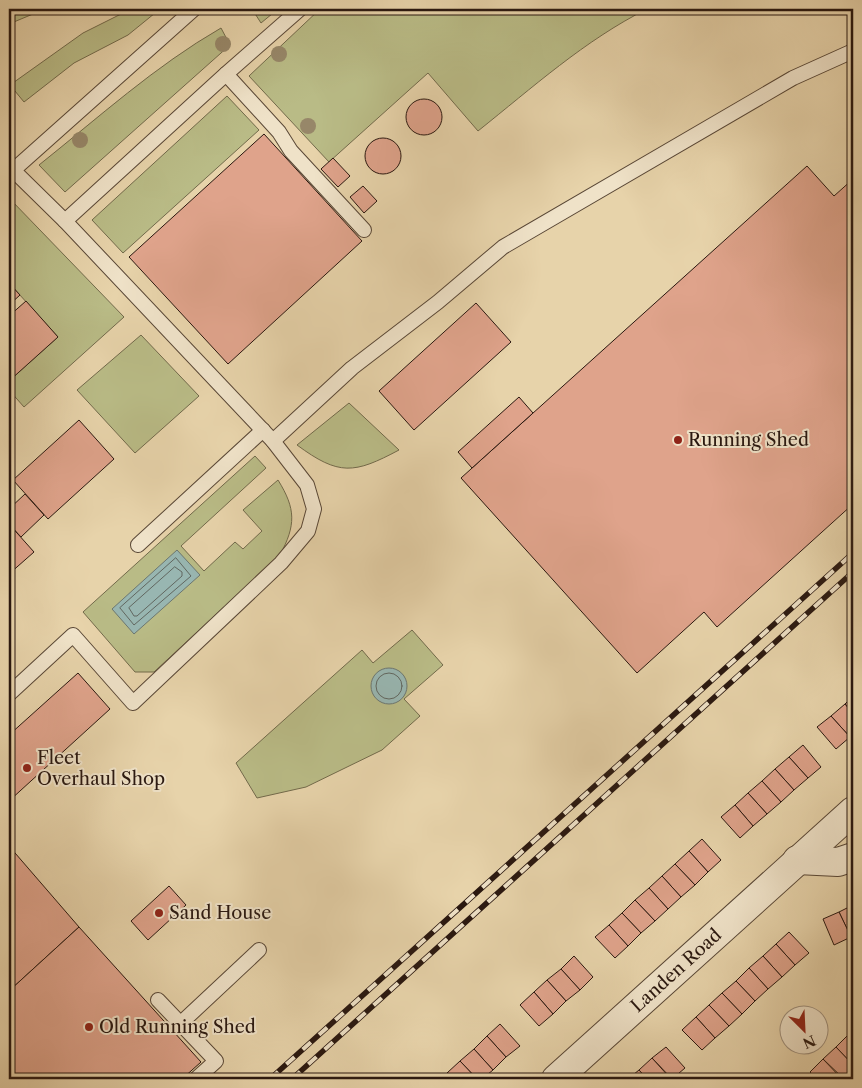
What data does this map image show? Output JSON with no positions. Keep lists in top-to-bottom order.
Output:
{
  "streets": {
    "street": ["Landen Road"]
  },
  "places": [
    "Running Shed",
    "Fleet Overhaul Shop",
    "Sand House",
    "Old Running Shed"
  ],
  "north": "bottom right"
}
